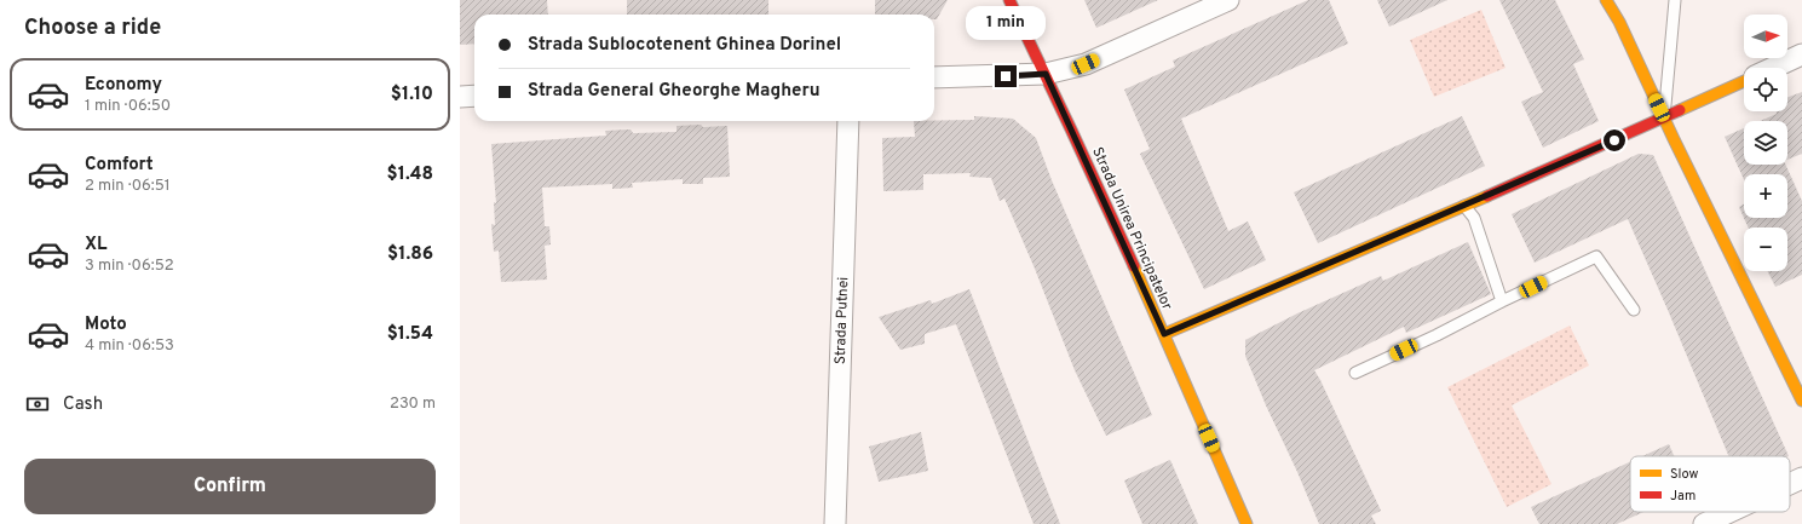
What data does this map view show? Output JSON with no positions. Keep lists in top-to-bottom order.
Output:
{
  "streets": {
    "street": ["Strada Unirea Principatelor", "Strada Putnei"]
  },
  "legend": ["Slow", "Jam"],
  "north": "right",
  "page": {
    "heading": "Choose a ride",
    "bubble": "1 min",
    "map_buttons": ["+", "−"],
    "banner": ["Strada Sublocotenent Ghinea Dorinel", "Strada General Gheorghe Magheru"],
    "list": [
      {
        "name": "Economy",
        "note": "1 min · 06:50",
        "value": "$1.10"
      },
      {
        "name": "Comfort",
        "note": "2 min · 06:51",
        "value": "$1.48"
      },
      {
        "name": "XL",
        "note": "3 min · 06:52",
        "value": "$1.86"
      },
      {
        "name": "Moto",
        "note": "4 min · 06:53",
        "value": "$1.54"
      }
    ],
    "pay": ["Cash", "230 m"],
    "buttons": "Confirm"
  }
}
